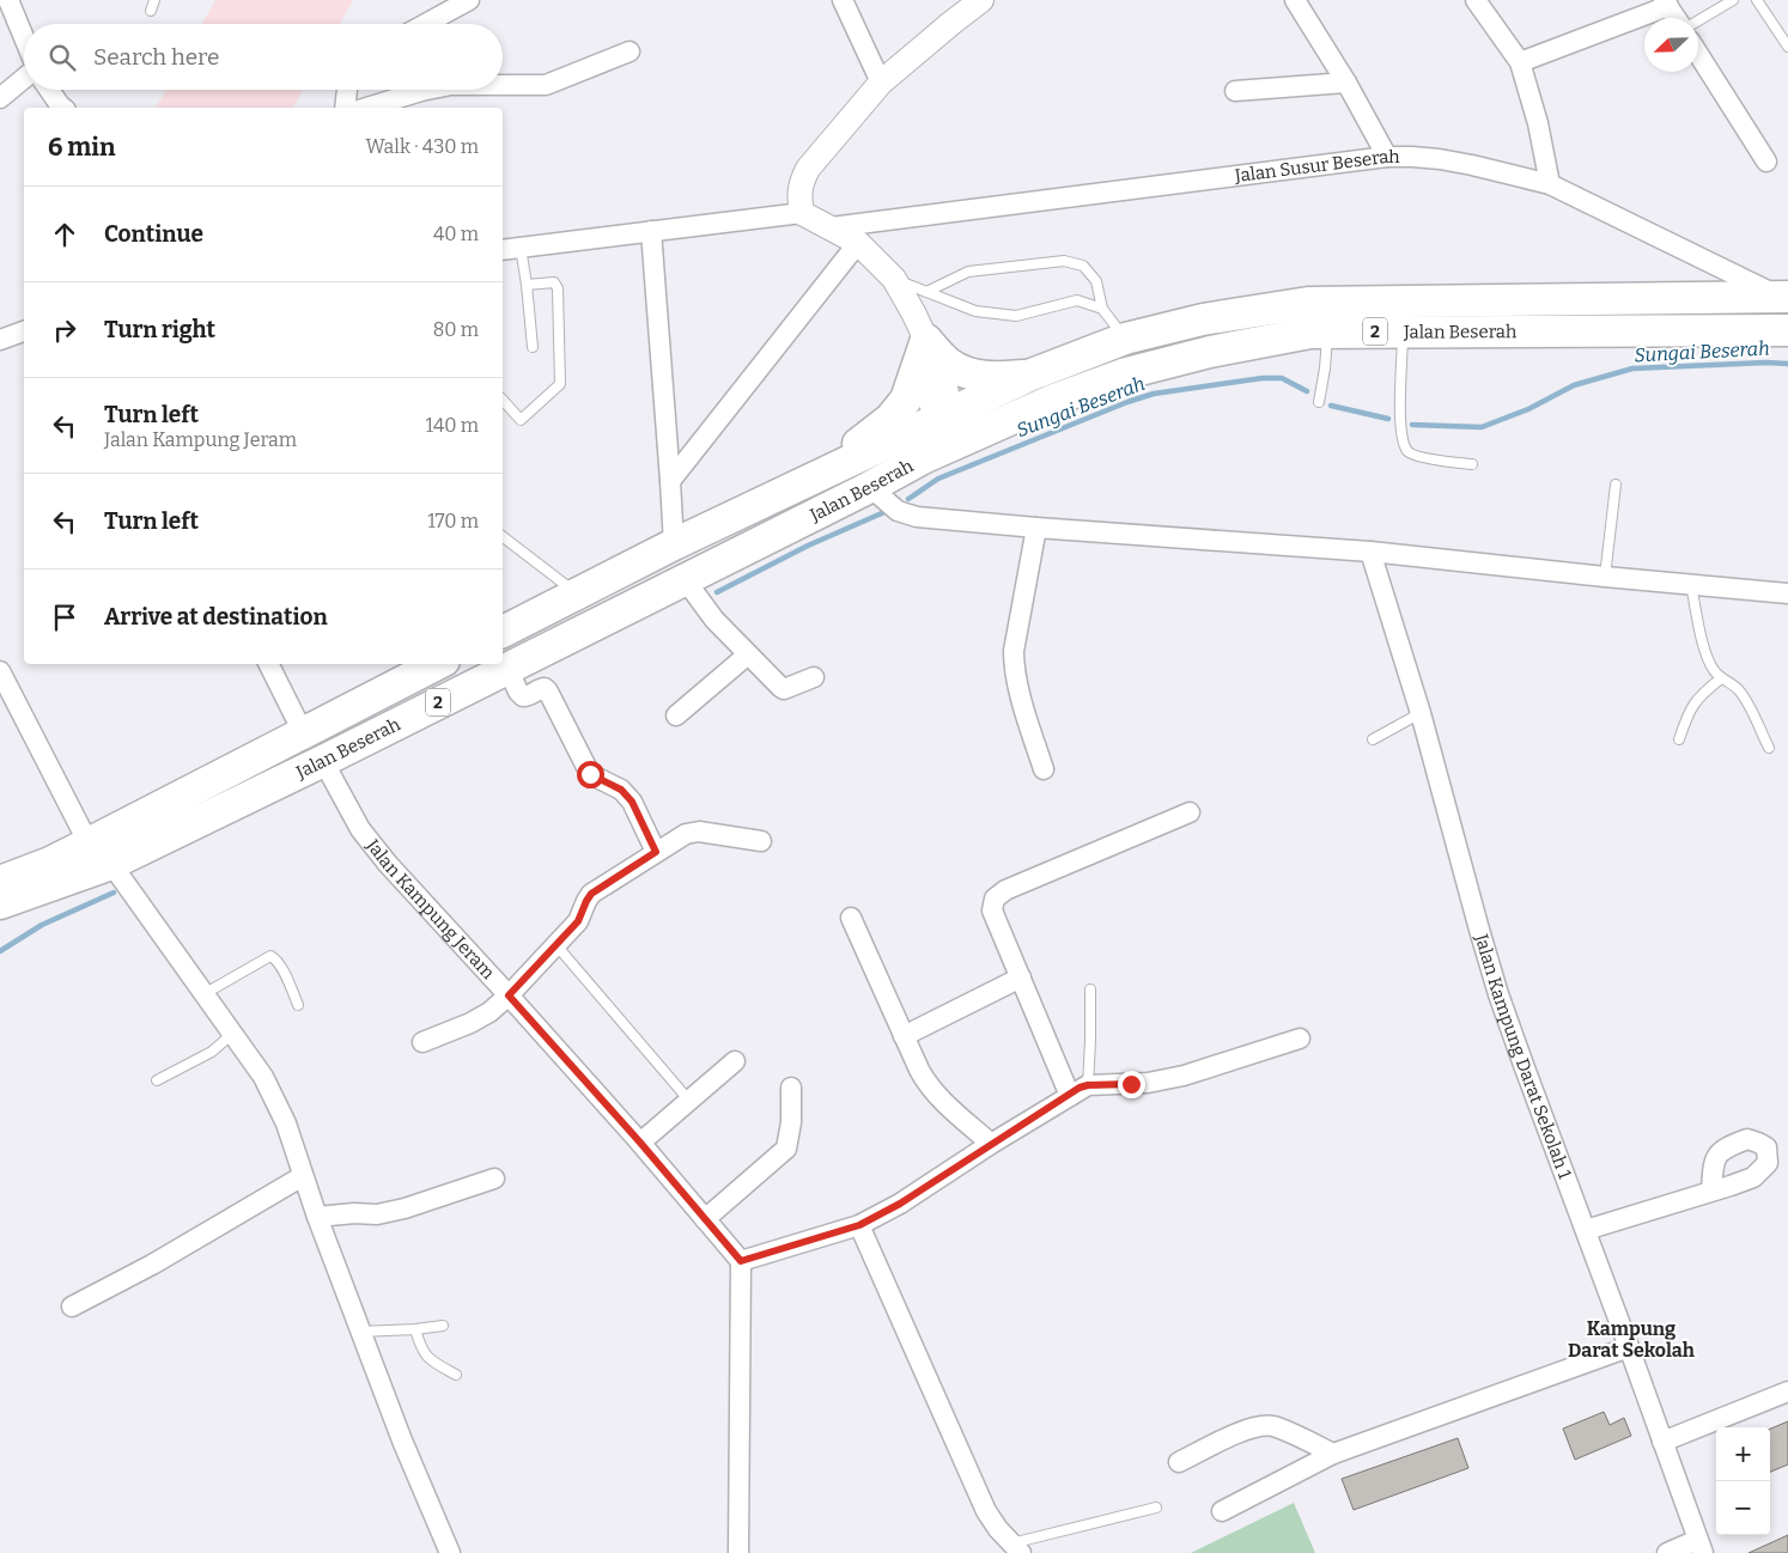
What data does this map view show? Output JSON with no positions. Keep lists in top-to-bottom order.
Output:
{
  "streets": {
    "highway": ["2", "Jalan Beserah"],
    "street": ["Jalan Susur Beserah", "Jalan Kampung Jeram", "Jalan Kampung Darat Sekolah 1"]
  },
  "crossings": [
    ["Jalan Susur Beserah", "Jalan Beserah"],
    ["Jalan Beserah", "Jalan Kampung Jeram"]
  ],
  "districts": ["Kampung Darat Sekolah"],
  "water": ["Sungai Beserah"],
  "north": "bottom left",
  "page": {
    "search": "Search here",
    "heading": ["6 min", "Walk · 430 m"],
    "list": [
      ["Continue", "40 m"],
      ["Turn right", "80 m"],
      ["Turn left", "Jalan Kampung Jeram", "140 m"],
      ["Turn left", "170 m"],
      "Arrive at destination"
    ],
    "map_buttons": ["+", "−"]
  }
}
